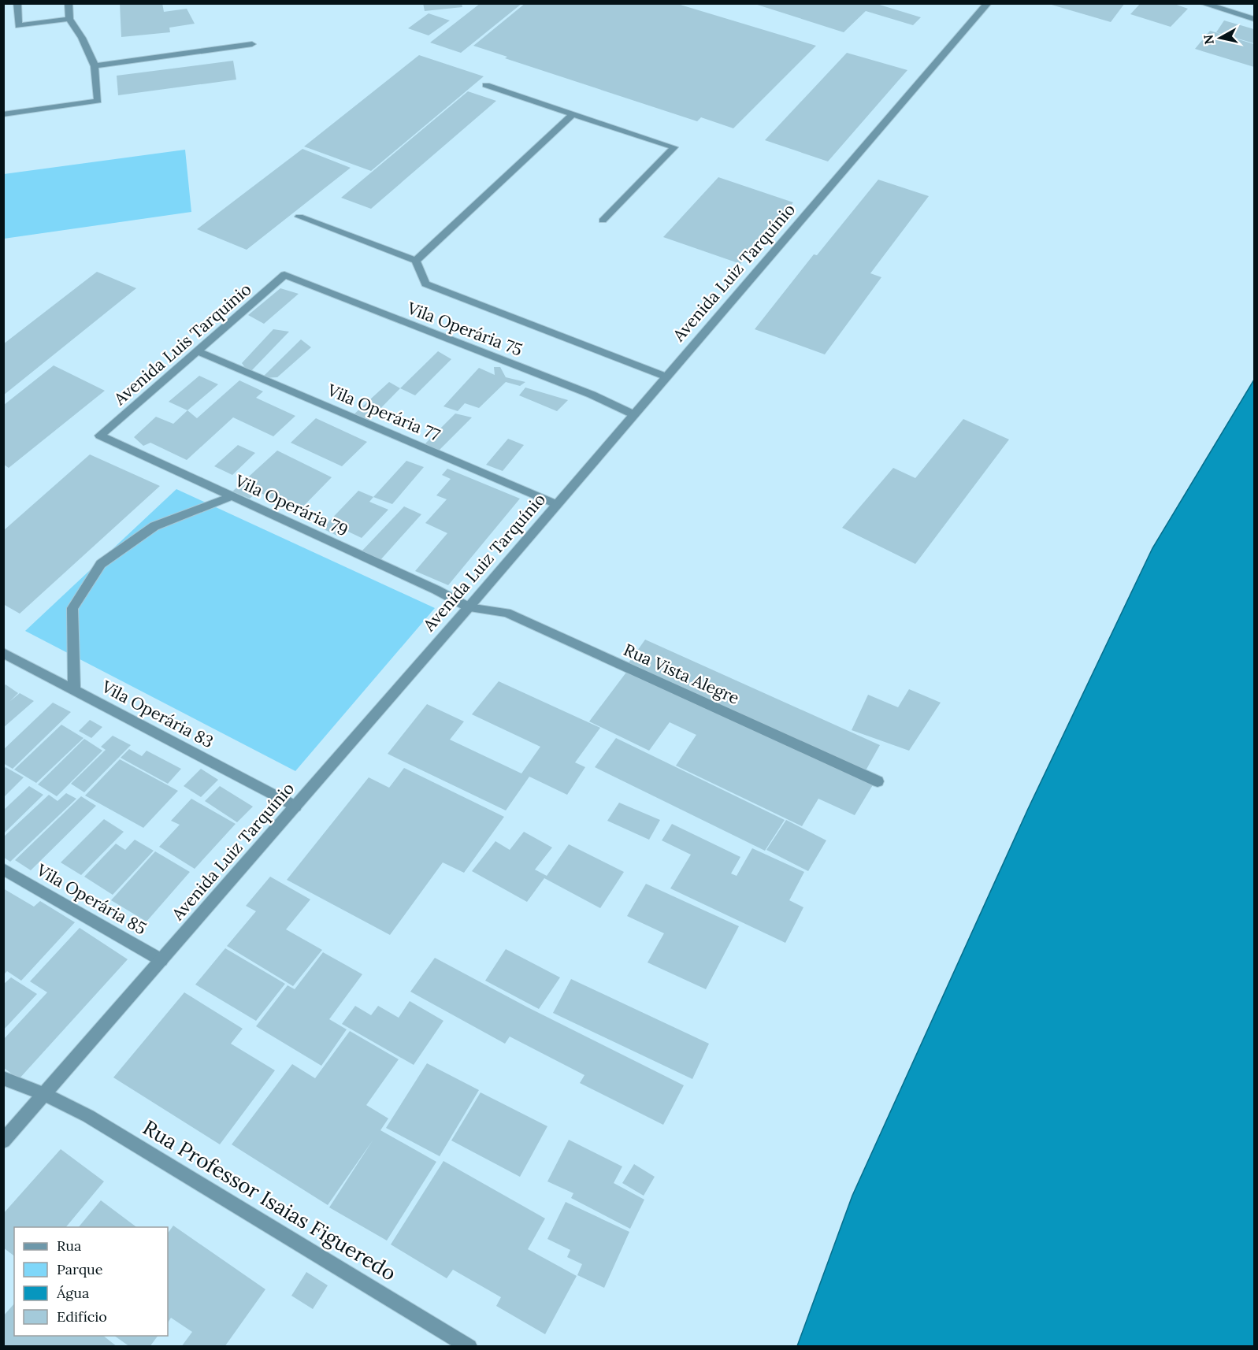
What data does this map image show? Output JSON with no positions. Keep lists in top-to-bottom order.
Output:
{
  "streets": {
    "street": [
      "Avenida Luiz Tarquínio",
      "Vila Operária 75",
      "Avenida Luis Tarquinio",
      "Vila Operária 77",
      "Vila Operária 79",
      "Rua Vista Alegre",
      "Vila Operária 83",
      "Vila Operária 85",
      "Rua Professor Isaias Figueredo"
    ]
  },
  "crossings": [
    ["Avenida Luiz Tarquínio", "Vila Operária 75"],
    ["Avenida Luiz Tarquínio", "Vila Operária 77"],
    ["Avenida Luiz Tarquínio", "Vila Operária 79"],
    ["Avenida Luiz Tarquínio", "Rua Vista Alegre"],
    ["Avenida Luiz Tarquínio", "Vila Operária 83"],
    ["Avenida Luiz Tarquínio", "Vila Operária 85"],
    ["Avenida Luiz Tarquínio", "Rua Professor Isaias Figueredo"],
    ["Vila Operária 75", "Avenida Luis Tarquinio"],
    ["Avenida Luis Tarquinio", "Vila Operária 77"],
    ["Avenida Luis Tarquinio", "Vila Operária 79"],
    ["Vila Operária 79", "Rua Vista Alegre"]
  ],
  "legend": [
    "Rua",
    "Parque",
    "Água",
    "Edifício"
  ],
  "north": "left"
}
